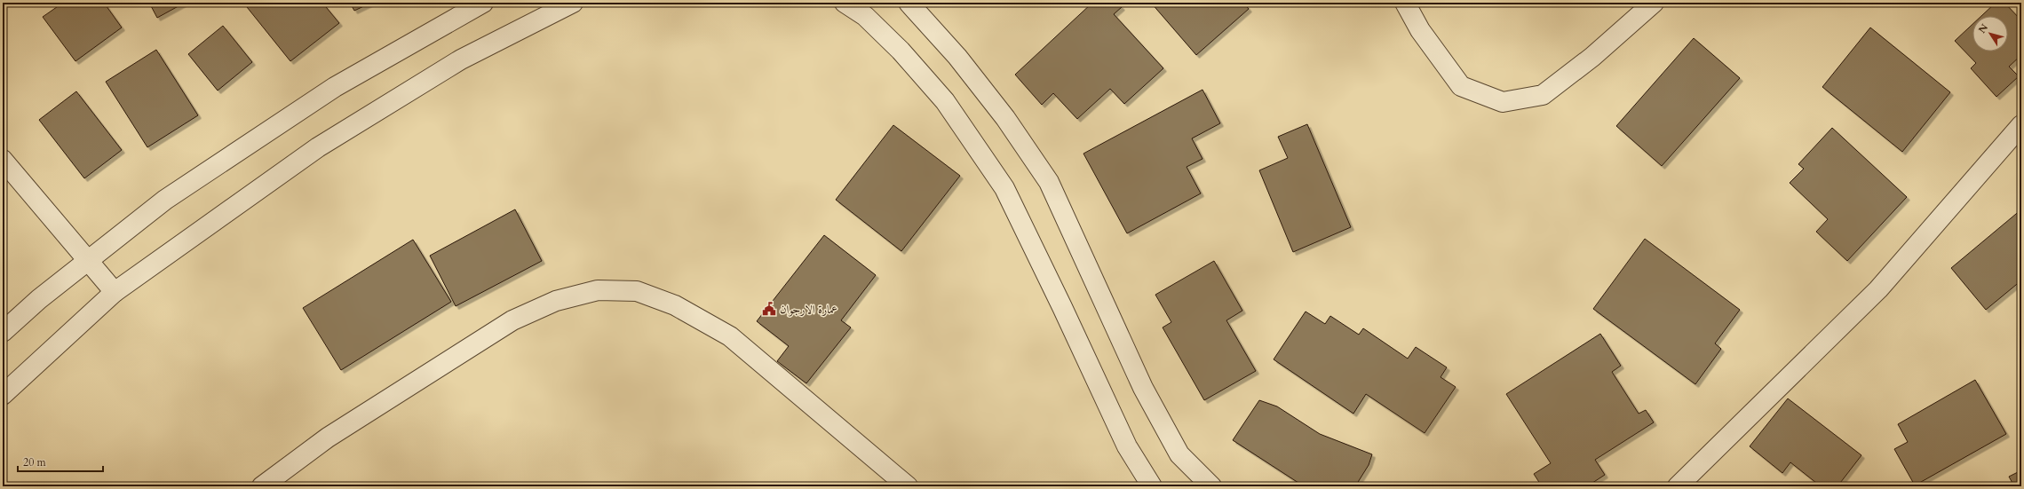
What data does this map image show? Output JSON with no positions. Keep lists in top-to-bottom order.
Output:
{
  "places": {
    "public building": ["عمارة الارجوان"]
  },
  "scale_bar": "20 m",
  "north": "top left"
}
